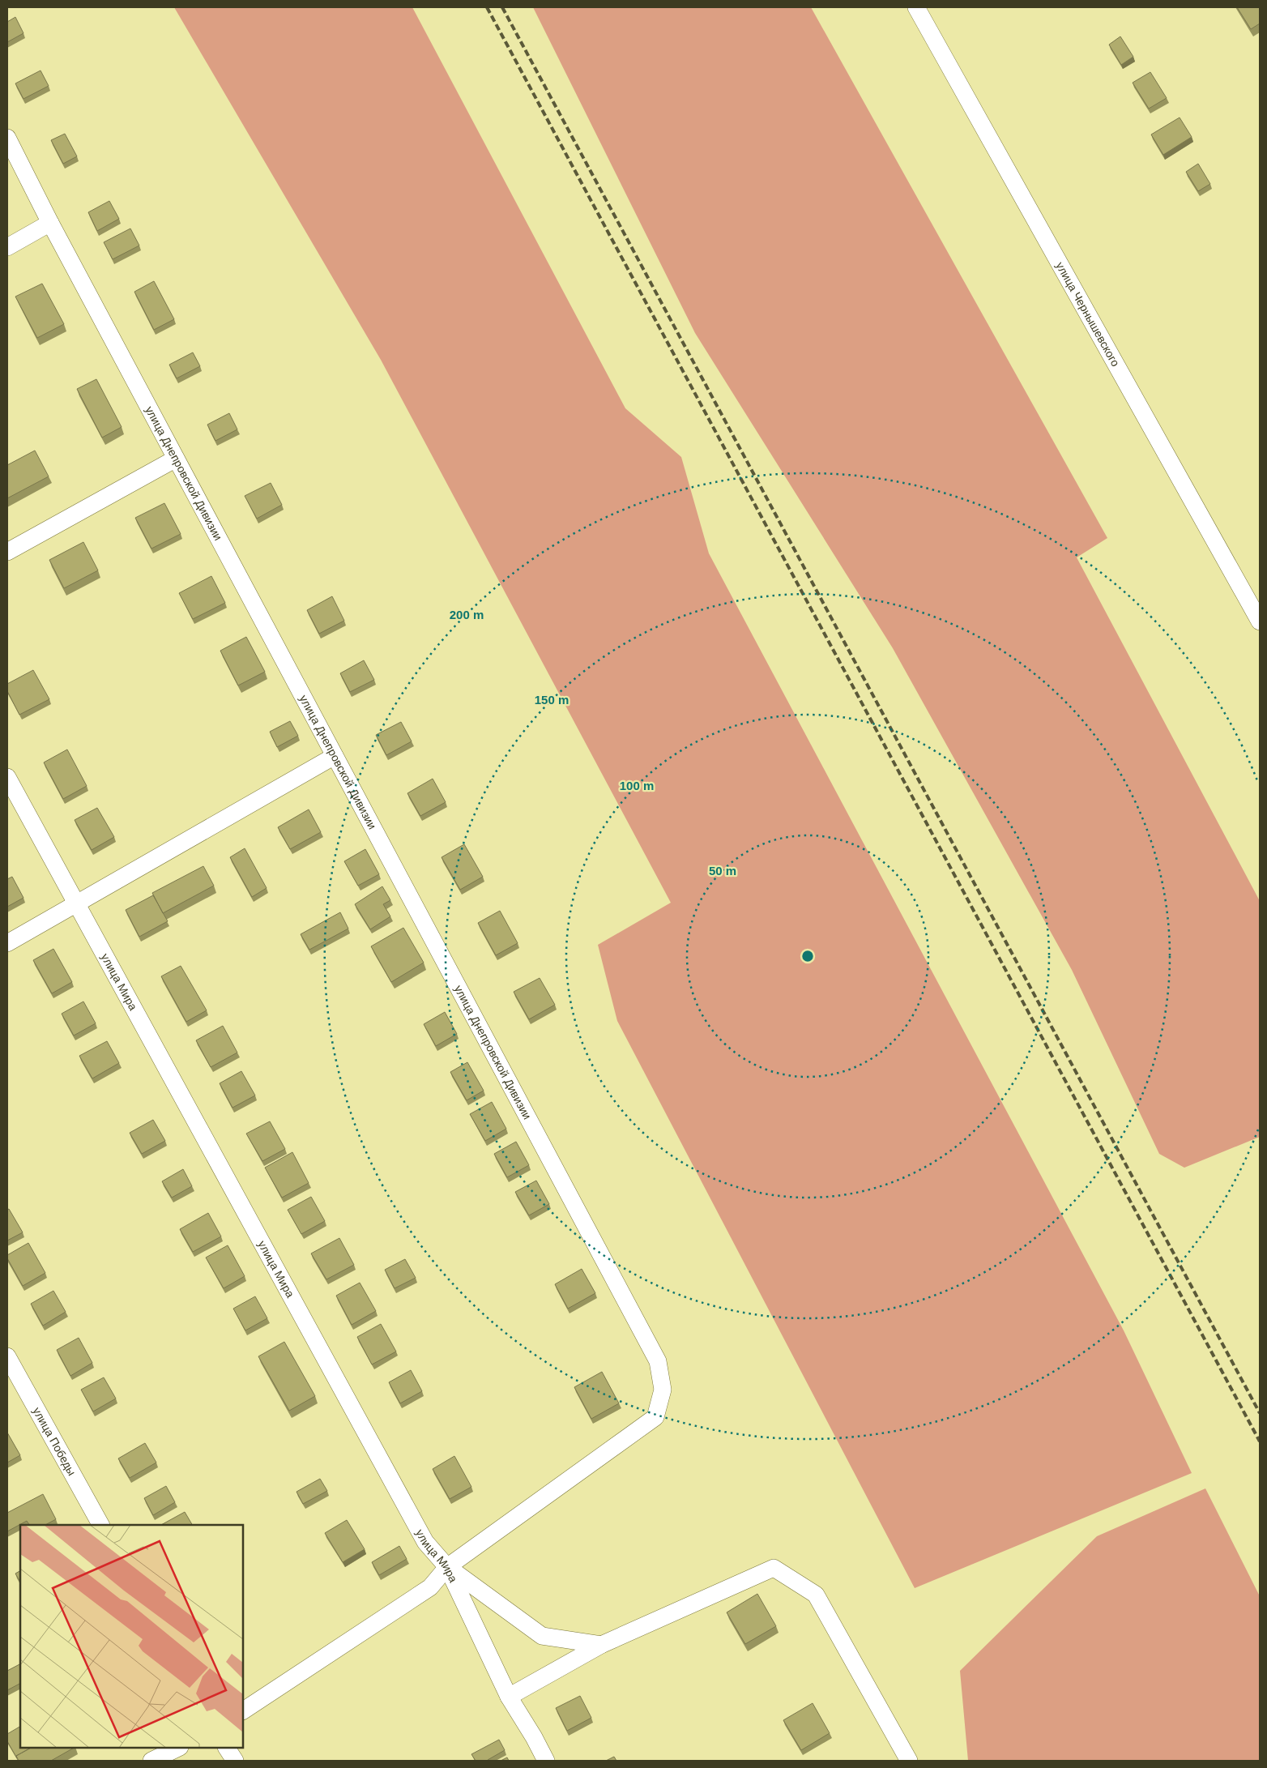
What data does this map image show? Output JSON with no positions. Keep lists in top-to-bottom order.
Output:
{
  "streets": {
    "street": [
      "улица Чернышевского",
      "улица Днепровской Дивизии",
      "улица Мира",
      "улица Победы"
    ]
  },
  "crossings": [
    ["улица Днепровской Дивизии", "улица Мира"]
  ],
  "rings": [
    "200 m",
    "150 m",
    "100 m",
    "50 m"
  ]
}
